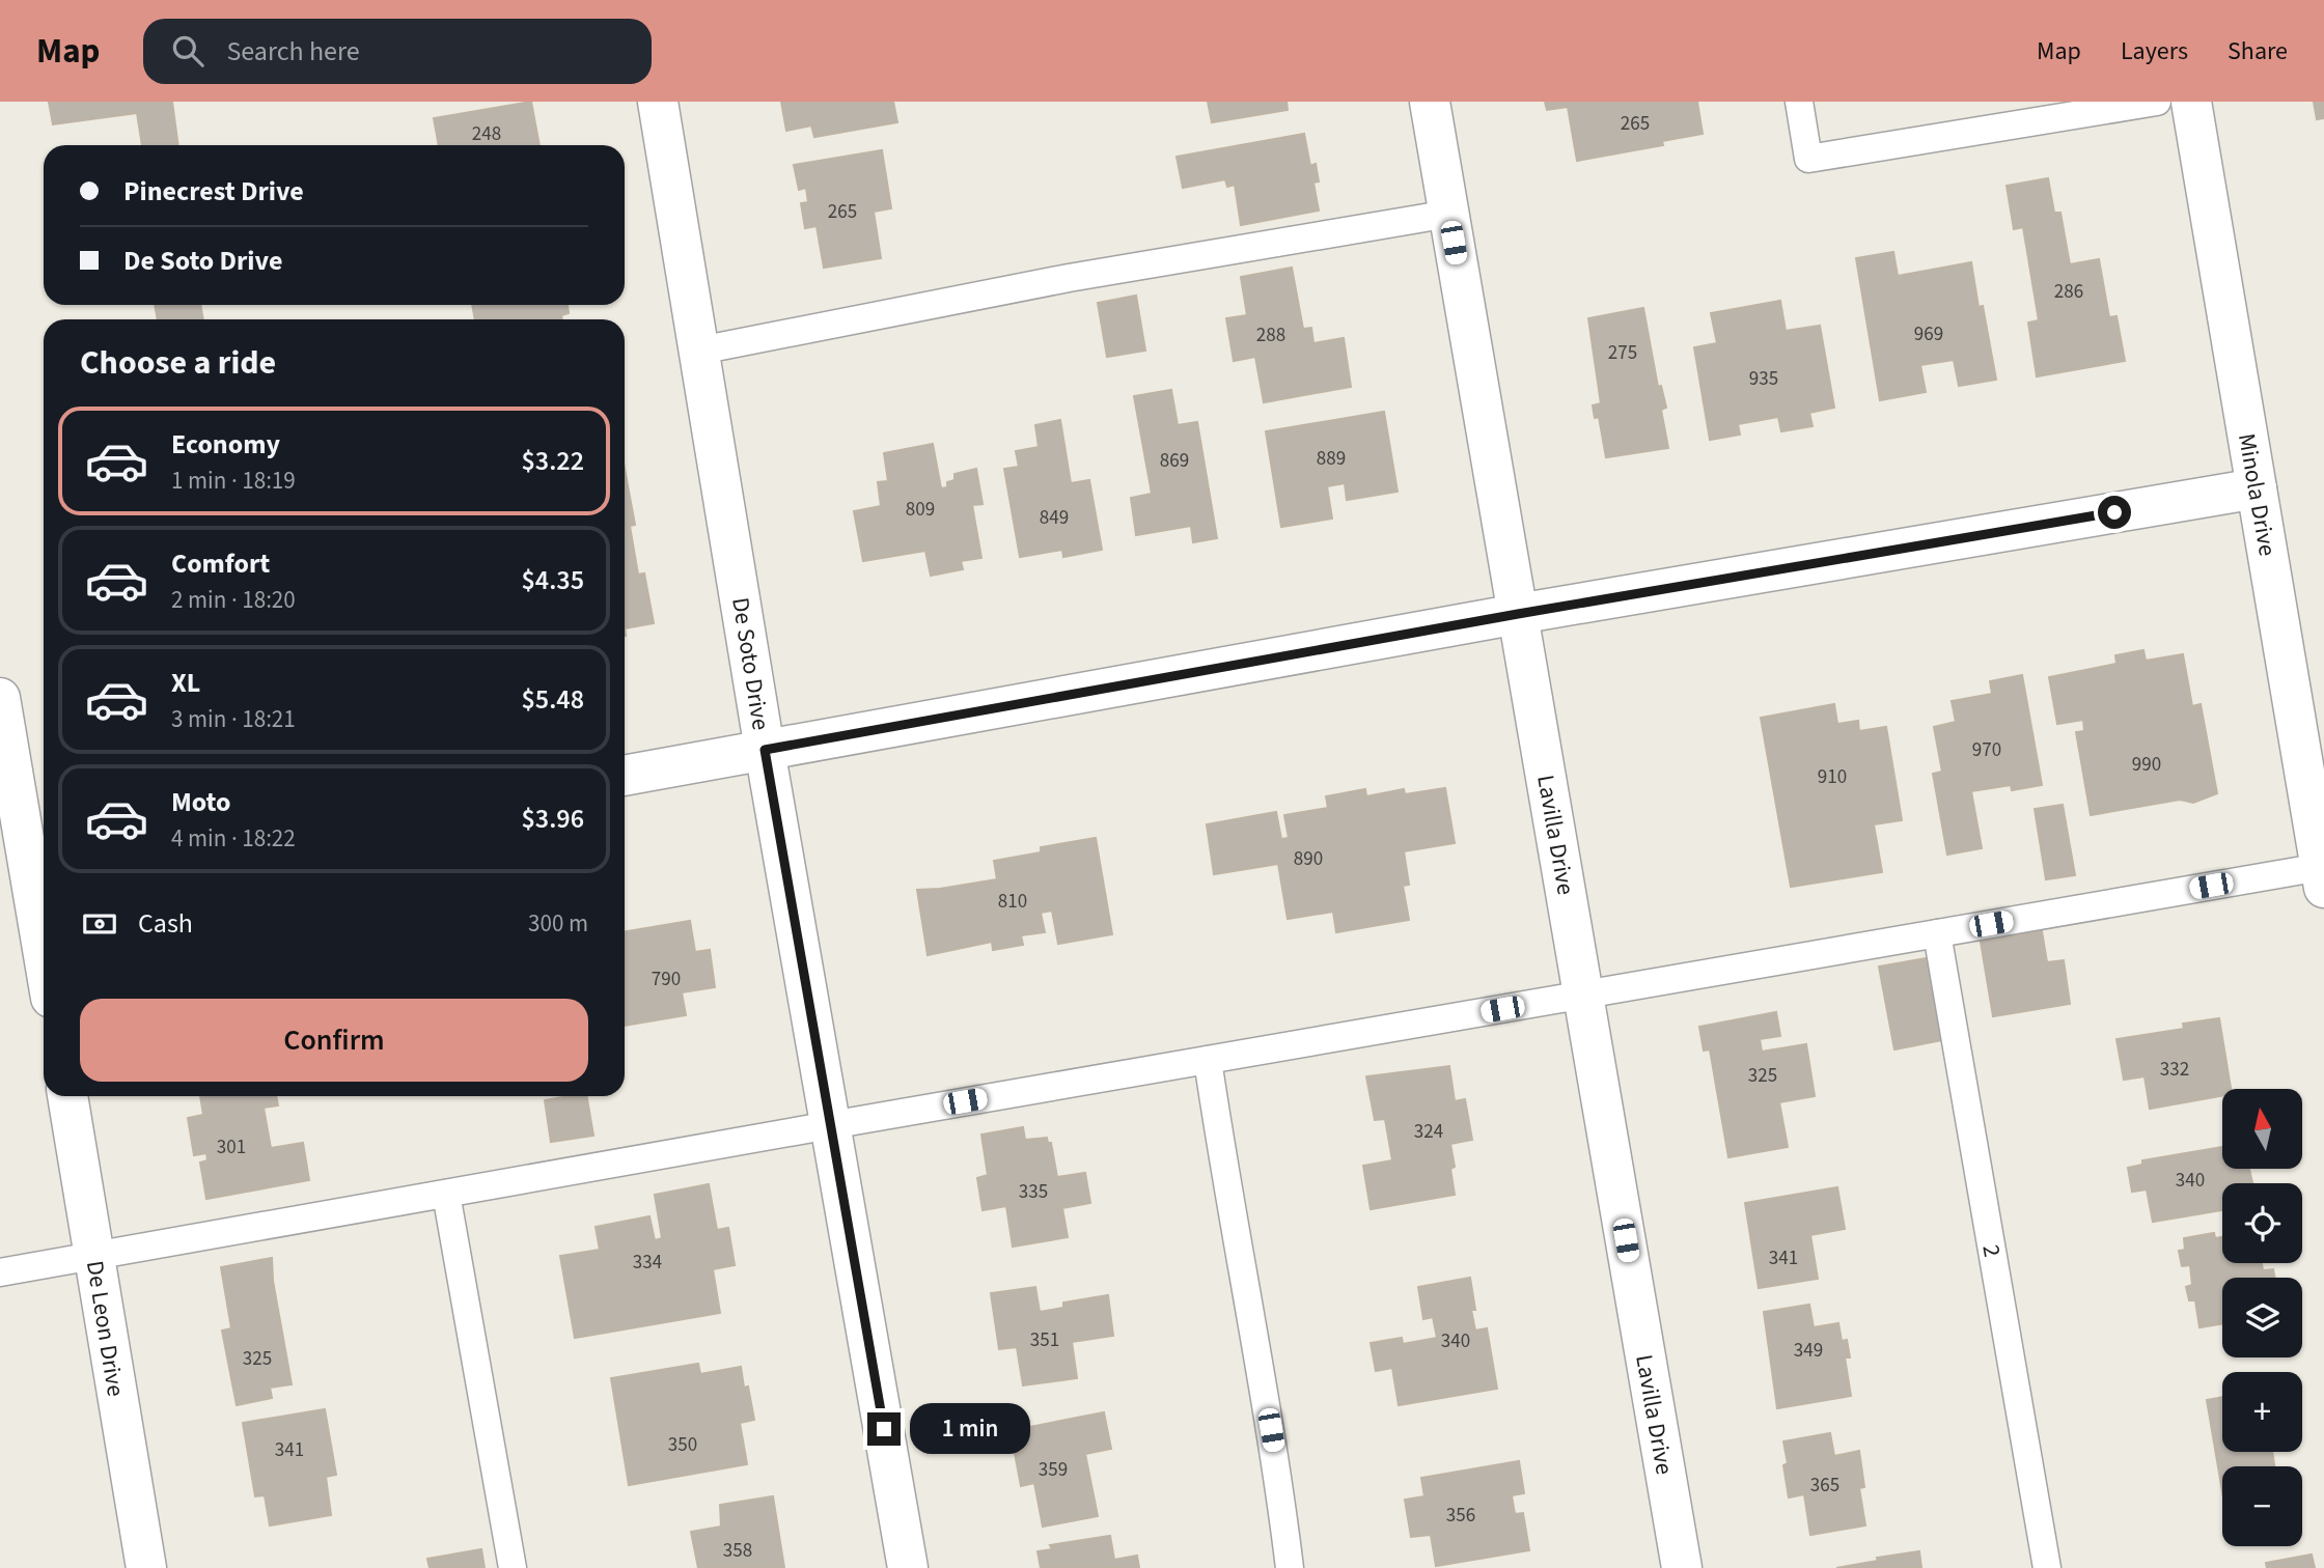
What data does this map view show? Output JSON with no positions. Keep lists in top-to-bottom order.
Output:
{
  "streets": {
    "street": [
      "Minola Drive",
      "De Soto Drive",
      "Lavilla Drive",
      "De Leon Drive"
    ],
    "lane": ["2"]
  },
  "house_numbers": [
    "265",
    "248",
    "265",
    "286",
    "969",
    "288",
    "275",
    "935",
    "889",
    "869",
    "809",
    "849",
    "970",
    "990",
    "910",
    "890",
    "810",
    "790",
    "332",
    "325",
    "324",
    "301",
    "340",
    "335",
    "341",
    "334",
    "351",
    "340",
    "349",
    "325",
    "350",
    "341",
    "359",
    "365",
    "356",
    "358"
  ],
  "north": "top",
  "page": {
    "header": "Map",
    "search": "Search here",
    "nav": ["Map", "Layers", "Share"],
    "banner": ["Pinecrest Drive", "De Soto Drive"],
    "heading": "Choose a ride",
    "list": [
      {
        "name": "Economy",
        "note": "1 min · 18:19",
        "value": "$3.22"
      },
      {
        "name": "Comfort",
        "note": "2 min · 18:20",
        "value": "$4.35"
      },
      {
        "name": "XL",
        "note": "3 min · 18:21",
        "value": "$5.48"
      },
      {
        "name": "Moto",
        "note": "4 min · 18:22",
        "value": "$3.96"
      }
    ],
    "pay": ["Cash", "300 m"],
    "buttons": "Confirm",
    "map_buttons": ["+", "−"],
    "bubble": "1 min"
  }
}
